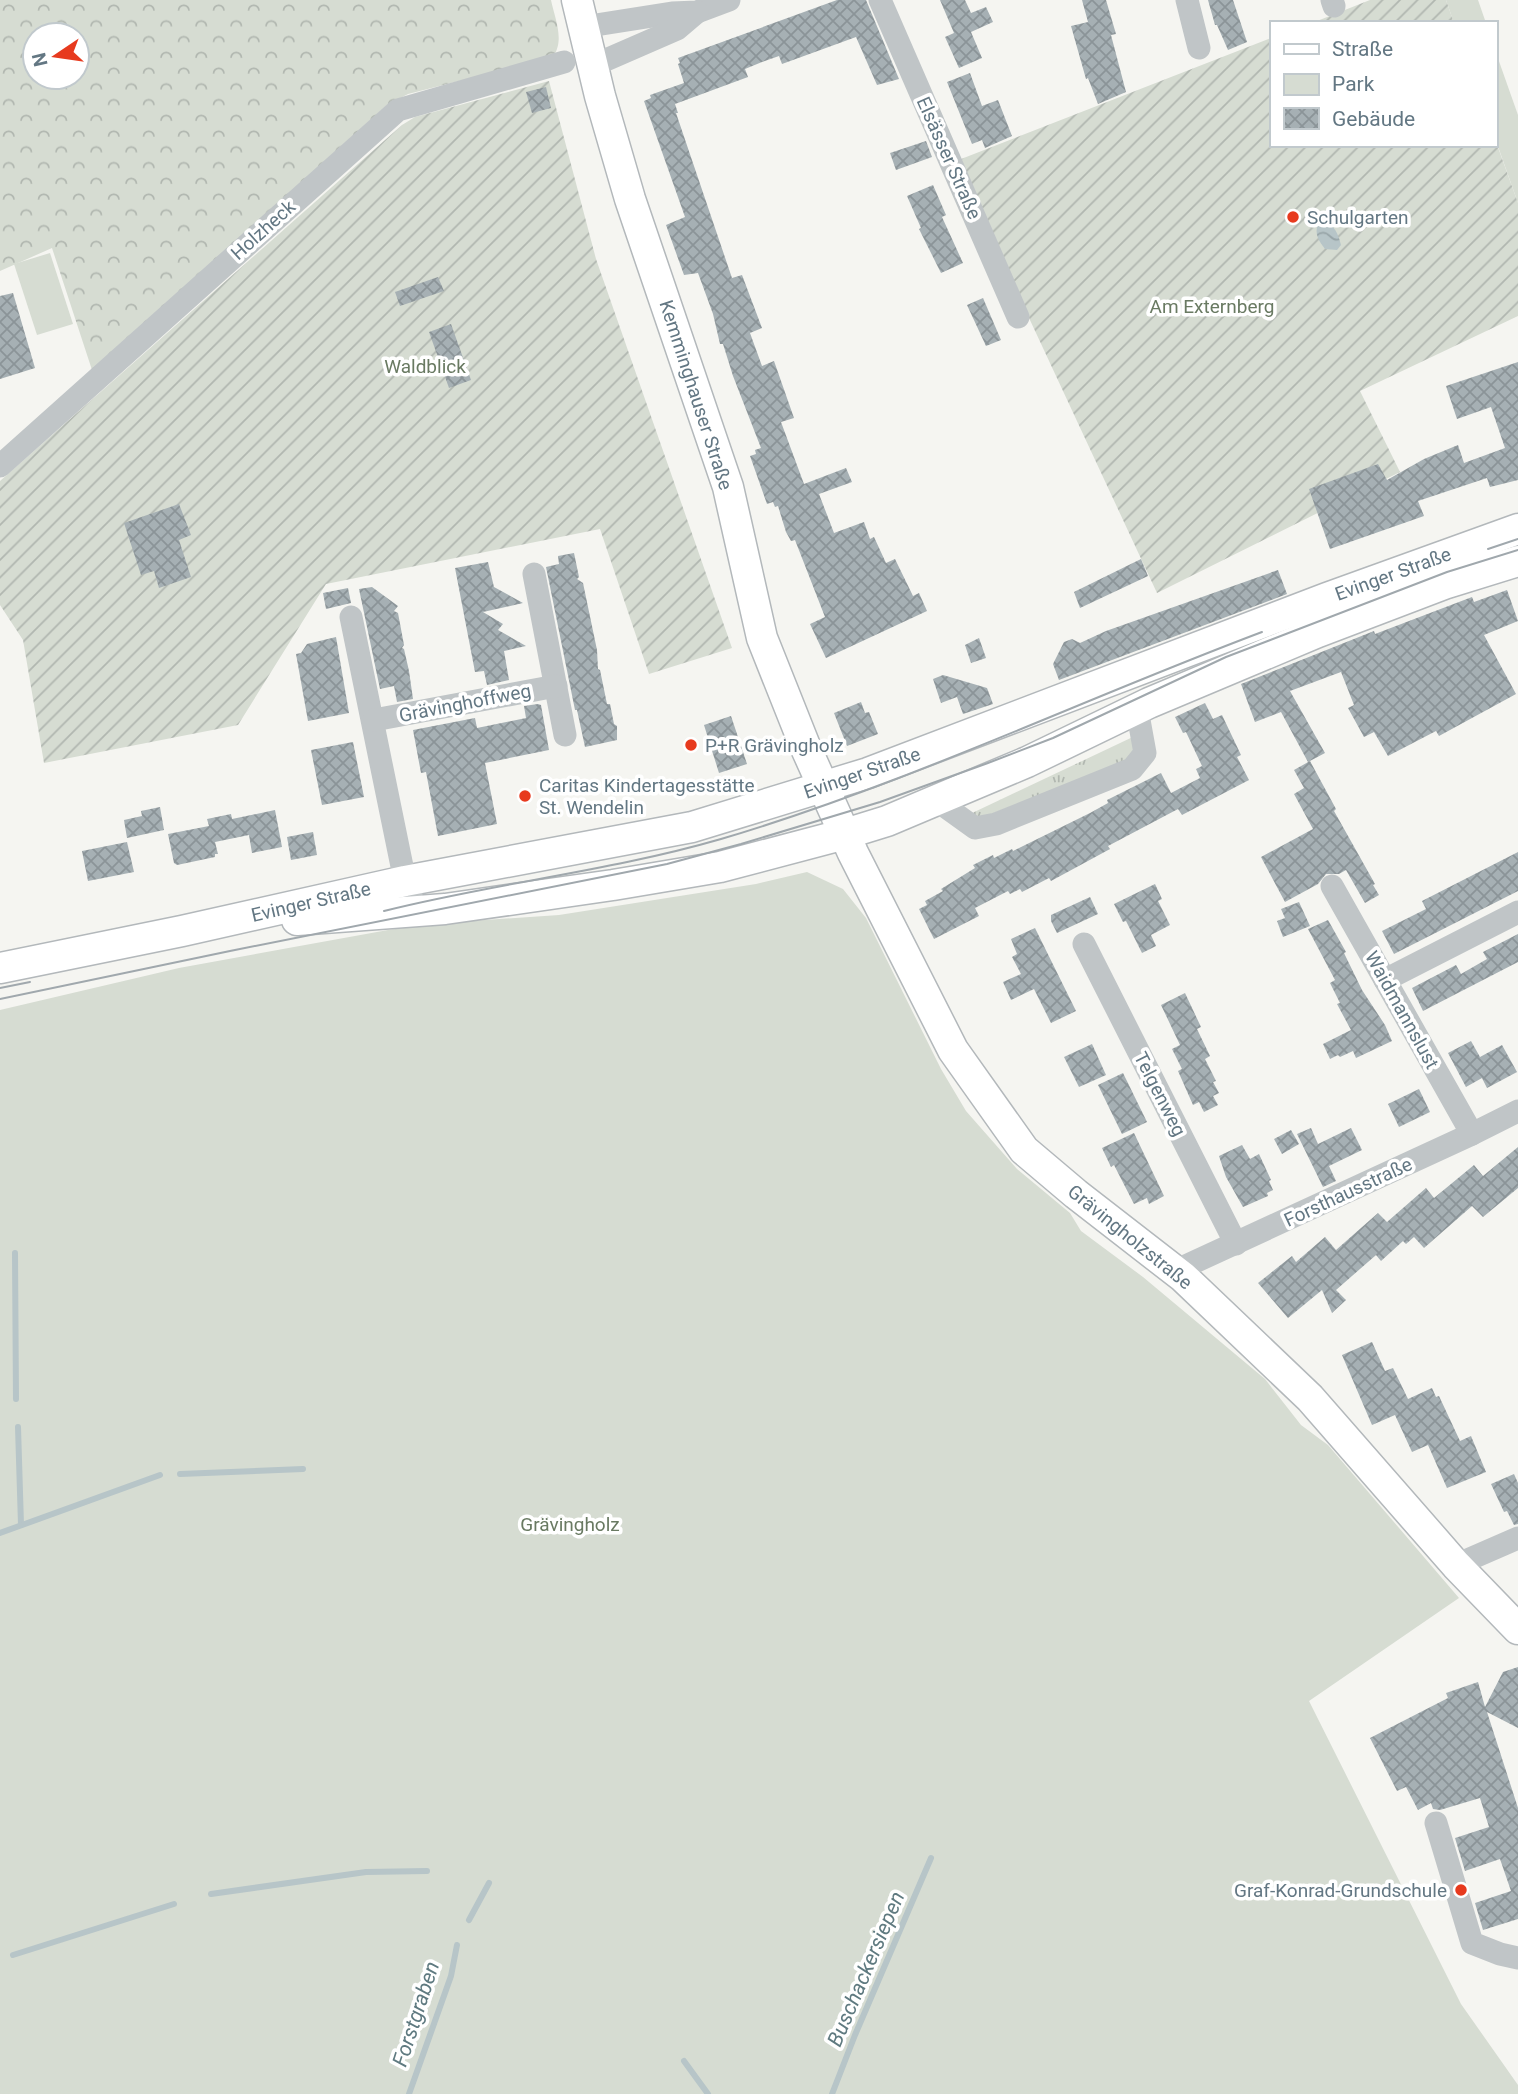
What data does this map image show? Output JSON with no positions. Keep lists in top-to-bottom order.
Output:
{
  "streets": {
    "main road": ["Kemminghauser Straße", "Evinger Straße", "Grävingholzstraße"],
    "street": [
      "Elsässer Straße",
      "Holzheck",
      "Grävinghoffweg",
      "Waidmannslust",
      "Telgenweg",
      "Forsthausstraße"
    ]
  },
  "crossings": [
    ["Holzheck", "Kemminghauser Straße"],
    ["Kemminghauser Straße", "Evinger Straße"],
    ["Kemminghauser Straße", "Grävingholzstraße"],
    ["Evinger Straße", "Grävinghoffweg"],
    ["Evinger Straße", "Grävingholzstraße"],
    ["Waidmannslust", "Forsthausstraße"],
    ["Telgenweg", "Forsthausstraße"],
    ["Forsthausstraße", "Grävingholzstraße"]
  ],
  "water": ["Buschackersiepen", "Forstgraben"],
  "parks": ["Am Externberg", "Waldblick", "Grävingholz"],
  "places": [
    "Schulgarten",
    "P+R Grävingholz",
    "Caritas Kindertagesstätte St. Wendelin",
    "Graf-Konrad-Grundschule"
  ],
  "legend": ["Straße", "Park", "Gebäude"],
  "north": "left"
}
